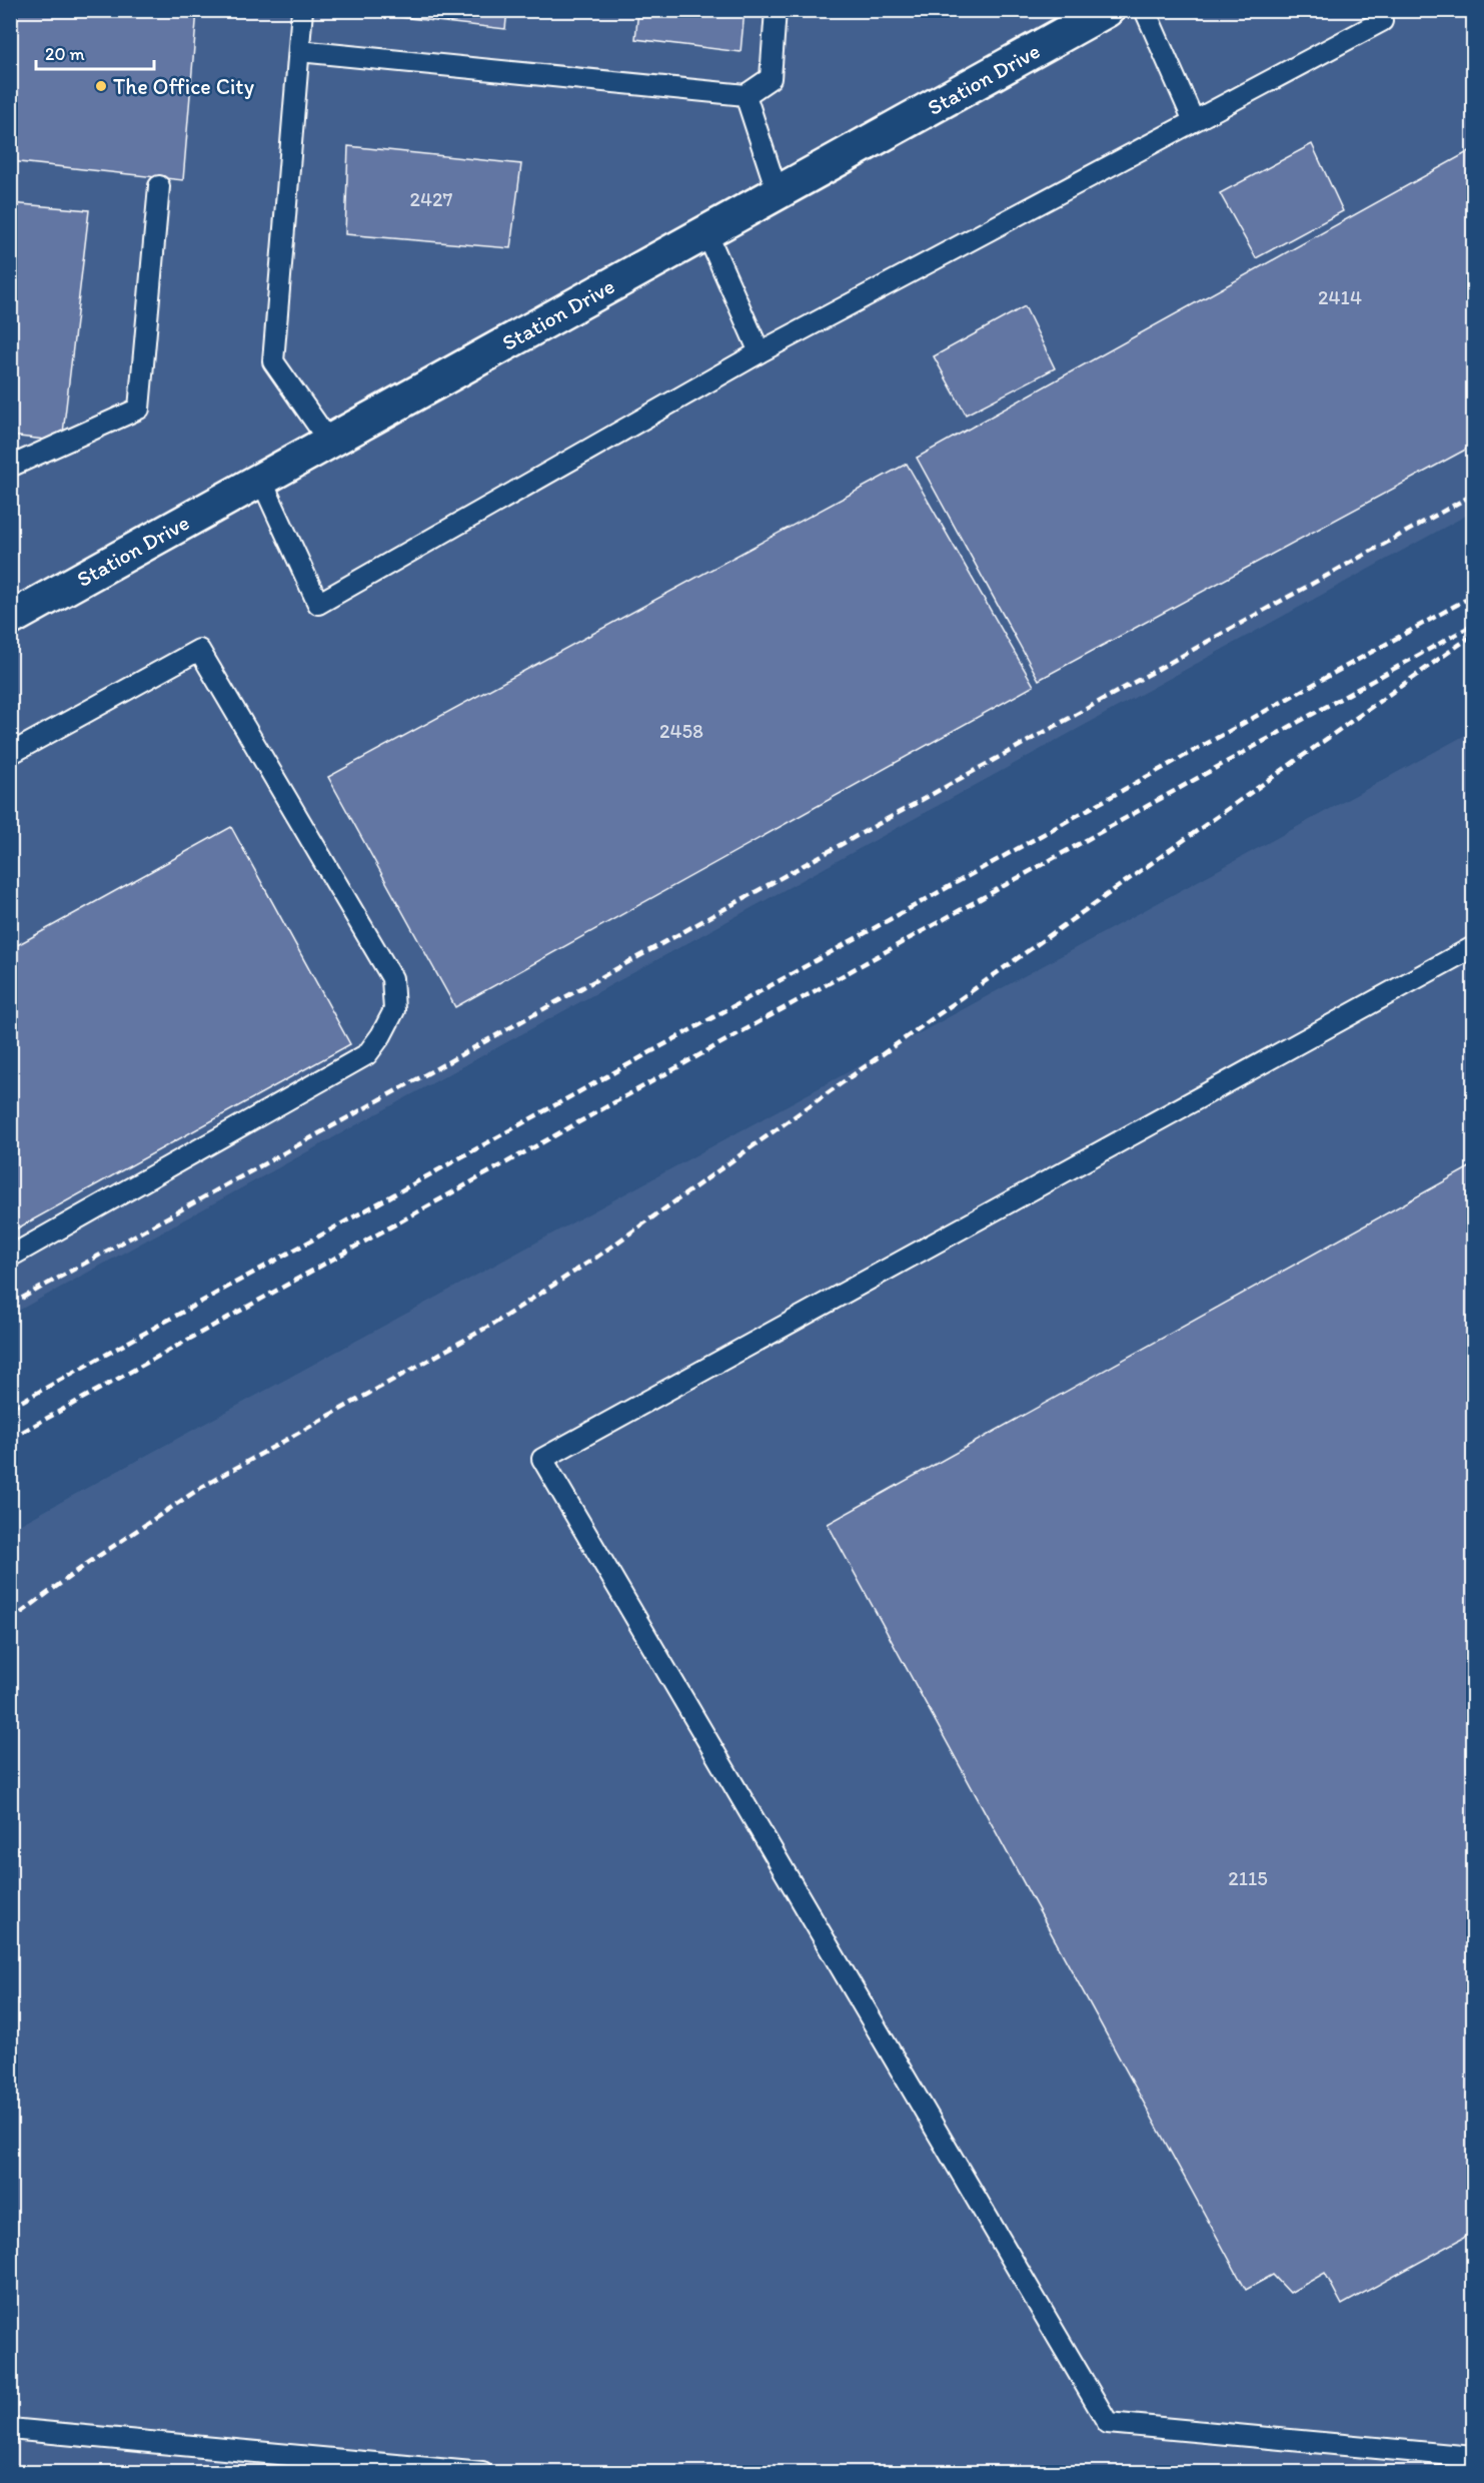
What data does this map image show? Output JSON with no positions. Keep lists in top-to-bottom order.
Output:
{
  "streets": {
    "street": ["Station Drive"]
  },
  "places": ["The Office City"],
  "house_numbers": [
    "2427",
    "2414",
    "2458",
    "2115"
  ],
  "scale_bar": "20 m"
}
